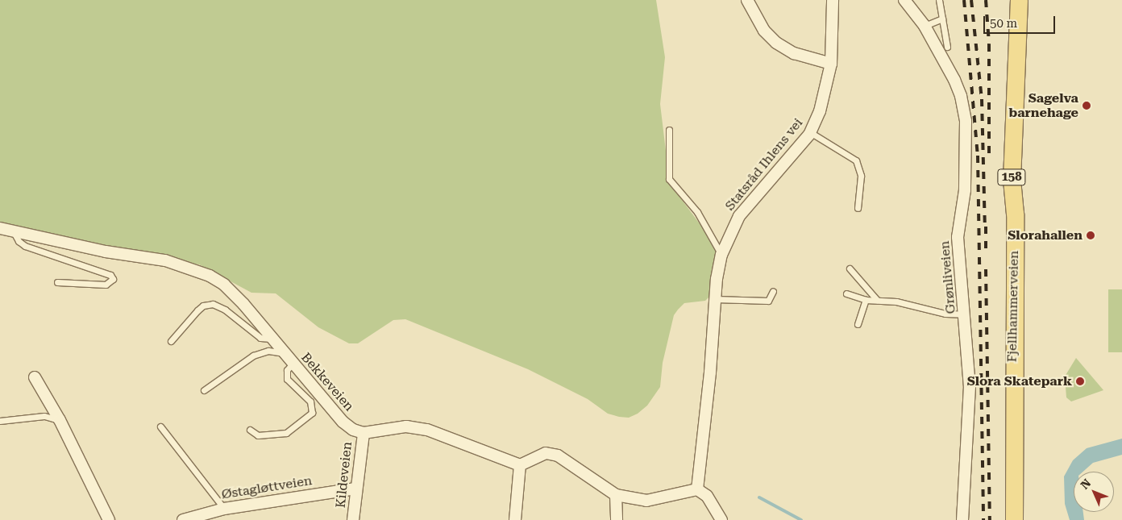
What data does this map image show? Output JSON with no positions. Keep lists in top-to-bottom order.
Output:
{
  "streets": {
    "main road": ["158", "Fjellhammerveien"],
    "street": [
      "Statsråd Ihlens vei",
      "Grønliveien",
      "Bekkeveien",
      "Kildeveien",
      "Østagløttveien"
    ]
  },
  "crossings": [
    ["Bekkeveien", "Kildeveien"],
    ["Kildeveien", "Østagløttveien"]
  ],
  "places": ["Sagelva barnehage", "Slorahallen", "Slora Skatepark"],
  "scale_bar": "50 m",
  "north": "top left"
}
